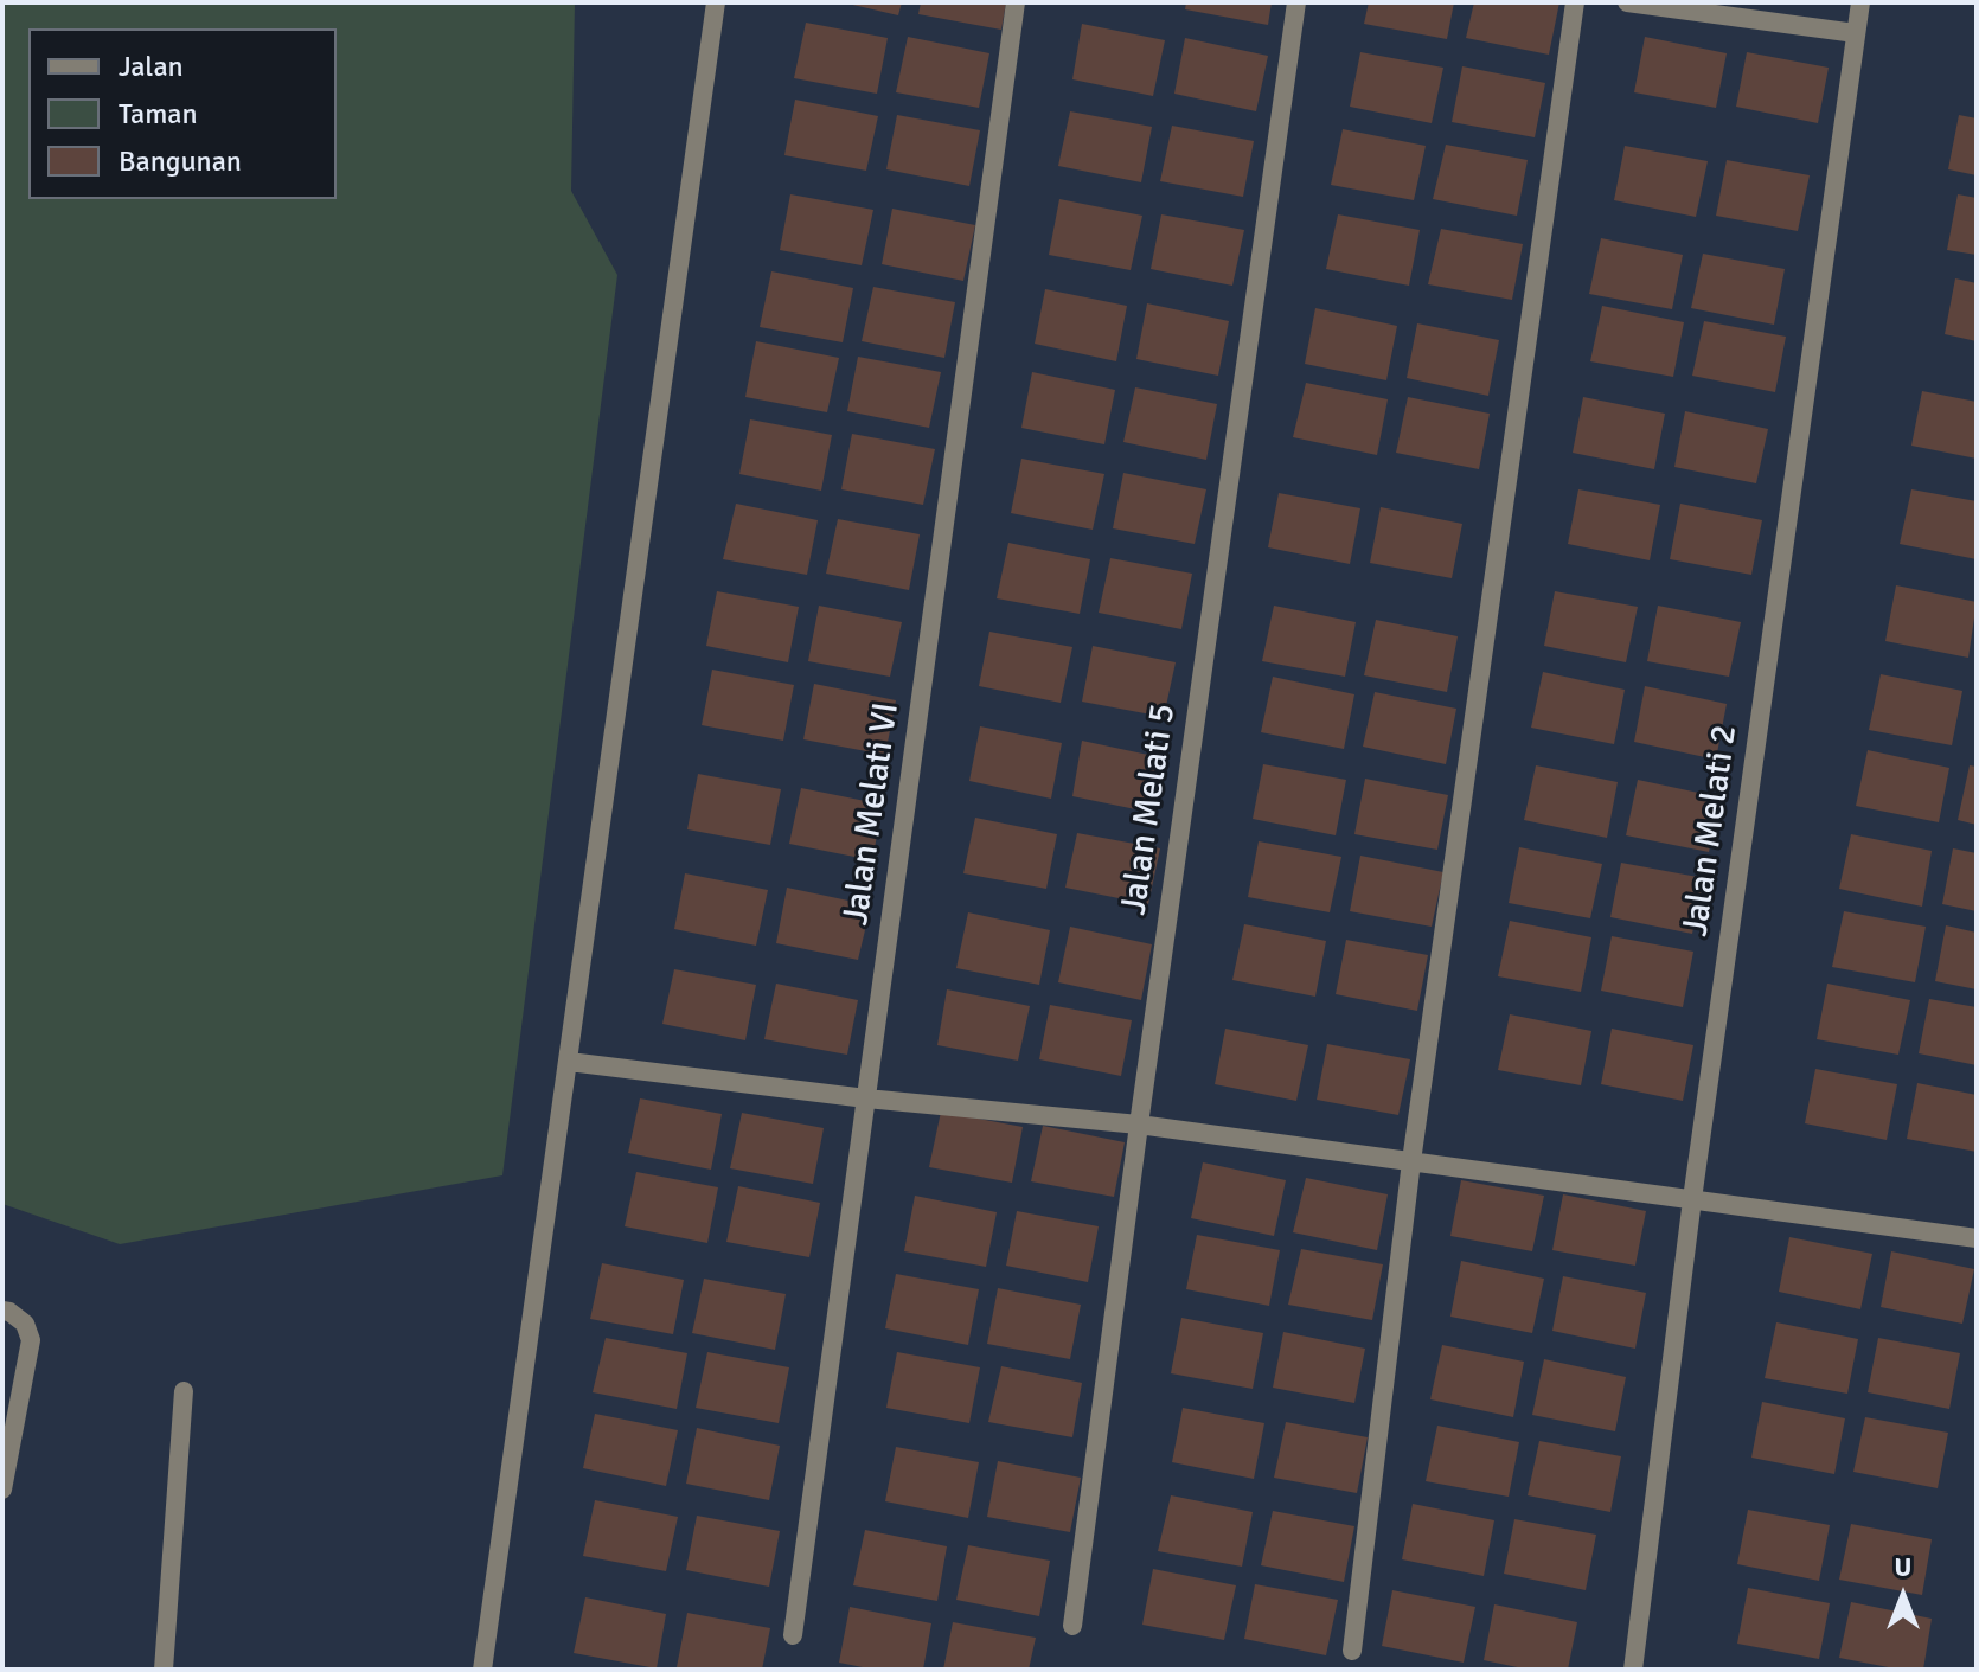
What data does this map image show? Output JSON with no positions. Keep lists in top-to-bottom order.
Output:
{
  "streets": {
    "street": ["Jalan Melati 5", "Jalan Melati VI", "Jalan Melati 2"]
  },
  "legend": ["Jalan", "Taman", "Bangunan"],
  "north": "top"
}
